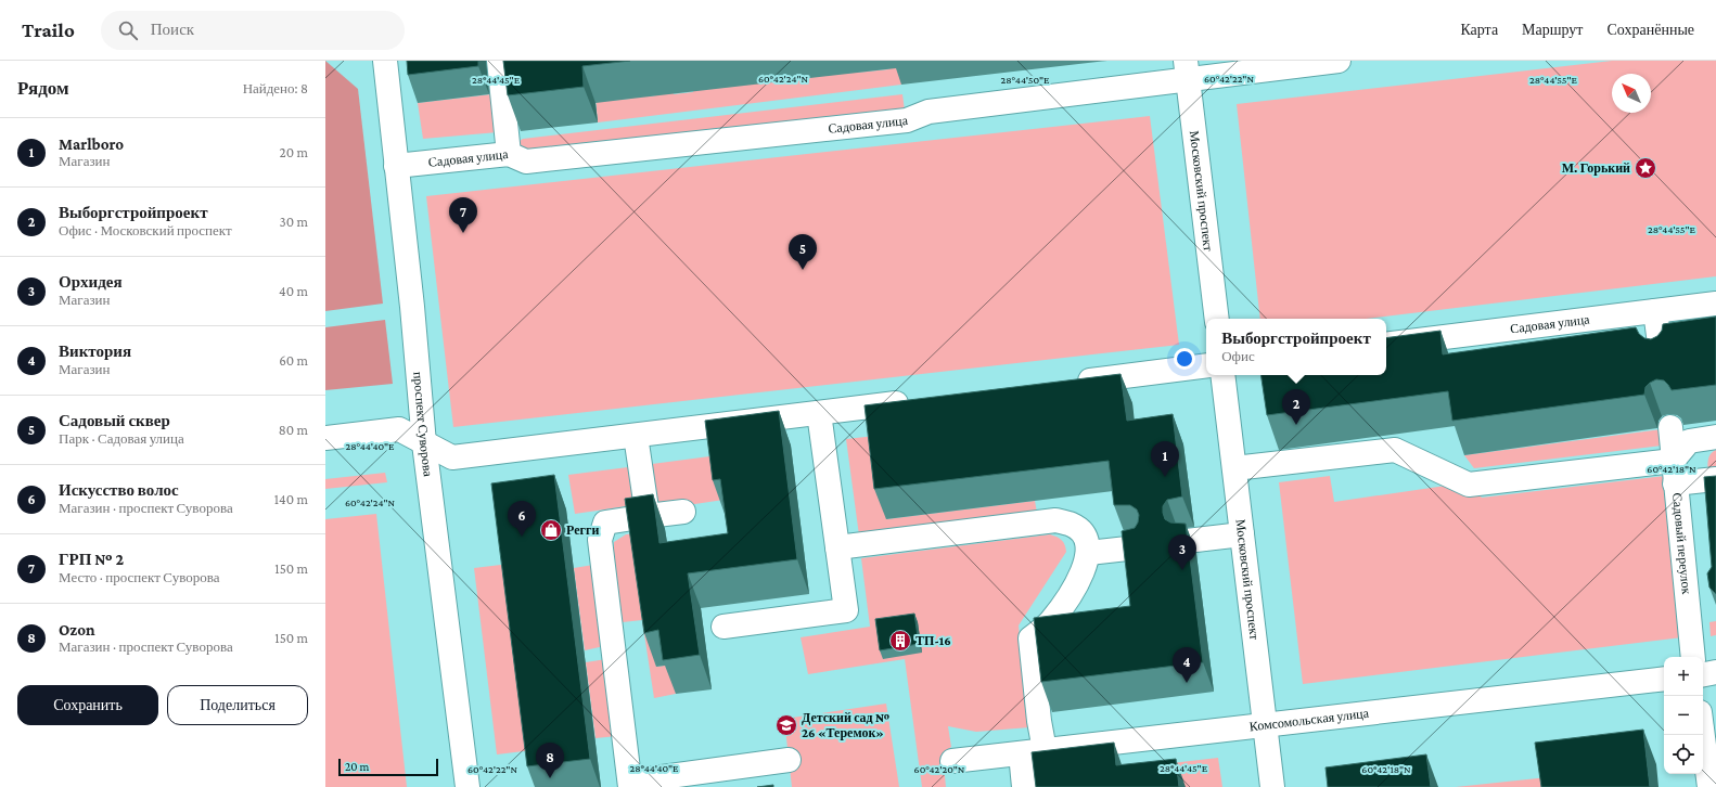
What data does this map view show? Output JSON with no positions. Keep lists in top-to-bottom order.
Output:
{
  "streets": {
    "street": [
      "Садовая улица",
      "Московский проспект",
      "проспект Суворова",
      "Садовый переулок",
      "Комсомольская улица"
    ]
  },
  "crossings": [
    ["Садовая улица", "Московский проспект"],
    ["Садовая улица", "проспект Суворова"],
    ["Московский проспект", "Комсомольская улица"]
  ],
  "places": {
    "place": ["М. Горький"],
    "shop": ["Регги"],
    "building": ["ТП-16"],
    "school or university": ["Детский сад № 26 «Теремок»"]
  },
  "scale_bar": "20 m",
  "north": "top left",
  "page": {
    "header": "Trailo",
    "search": "Поиск",
    "nav": ["Карта", "Маршрут", "Сохранённые"],
    "heading": ["Рядом", "Найдено: 8"],
    "list": [
      {
        "mark": "1",
        "name": "Marlboro",
        "note": "Магазин",
        "value": "20 m"
      },
      {
        "mark": "2",
        "name": "Выборгстройпроект",
        "note": "Офис · Московский проспект",
        "value": "30 m"
      },
      {
        "mark": "3",
        "name": "Орхидея",
        "note": "Магазин",
        "value": "40 m"
      },
      {
        "mark": "4",
        "name": "Виктория",
        "note": "Магазин",
        "value": "60 m"
      },
      {
        "mark": "5",
        "name": "Садовый сквер",
        "note": "Парк · Садовая улица",
        "value": "80 m"
      },
      {
        "mark": "6",
        "name": "Искусство волос",
        "note": "Магазин · проспект Суворова",
        "value": "140 m"
      },
      {
        "mark": "7",
        "name": "ГРП № 2",
        "note": "Место · проспект Суворова",
        "value": "150 m"
      },
      {
        "mark": "8",
        "name": "Ozon",
        "note": "Магазин · проспект Суворова",
        "value": "150 m"
      }
    ],
    "pins": [
      "7",
      "5",
      "2",
      "1",
      "6",
      "3",
      "4",
      "8"
    ],
    "popup": ["Выборгстройпроект", "Офис"],
    "map_buttons": ["+", "−"],
    "buttons": ["Сохранить", "Поделиться"],
    "scale": "20 m"
  },
  "coordinates": [
    "60°42'24\"N",
    "60°42'22\"N",
    "28°44'45\"E",
    "28°44'50\"E",
    "28°44'55\"E",
    "28°44'40\"E",
    "60°42'18\"N",
    "60°42'20\"N"
  ]
}
